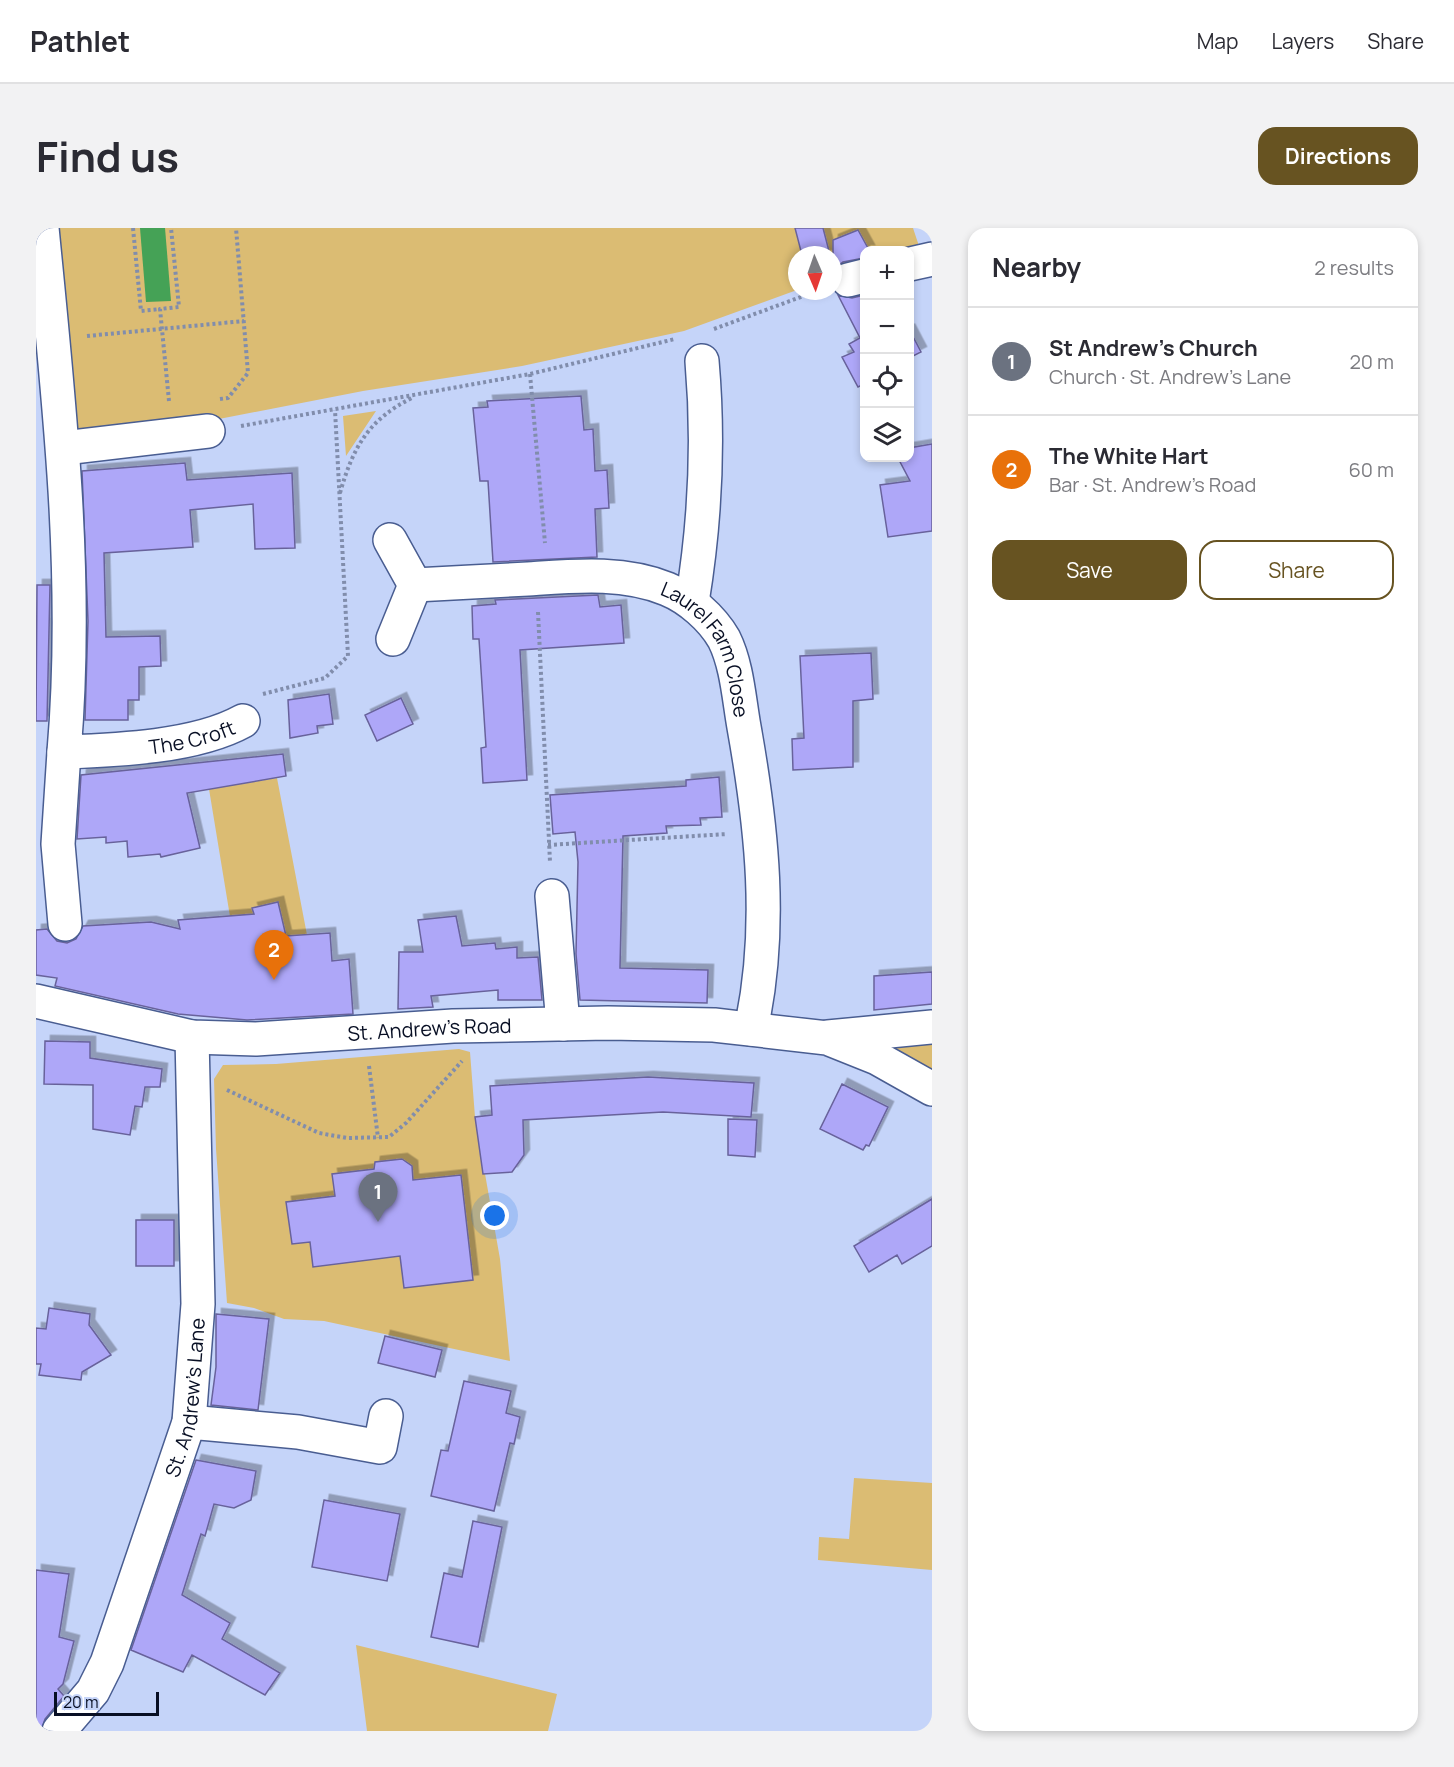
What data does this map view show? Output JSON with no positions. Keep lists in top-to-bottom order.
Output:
{
  "streets": {
    "street": [
      "Laurel Farm Close",
      "The Croft",
      "St. Andrew's Road",
      "St. Andrew's Lane"
    ]
  },
  "crossings": [
    ["Laurel Farm Close", "The Croft"],
    ["Laurel Farm Close", "St. Andrew's Road"],
    ["St. Andrew's Road", "St. Andrew's Lane"]
  ],
  "scale_bar": "20 m",
  "north": "bottom",
  "page": {
    "header": "Pathlet",
    "nav": ["Map", "Layers", "Share"],
    "title": "Find us",
    "buttons": [
      "Directions",
      ["Save", "Share"]
    ],
    "heading": ["Nearby", "2 results"],
    "map_buttons": ["+", "−"],
    "list": [
      {
        "mark": "1",
        "name": "St Andrew's Church",
        "note": "Church · St. Andrew's Lane",
        "value": "20 m"
      },
      {
        "mark": "2",
        "name": "The White Hart",
        "note": "Bar · St. Andrew's Road",
        "value": "60 m"
      }
    ],
    "pins": ["2", "1"],
    "scale": "20 m"
  }
}
